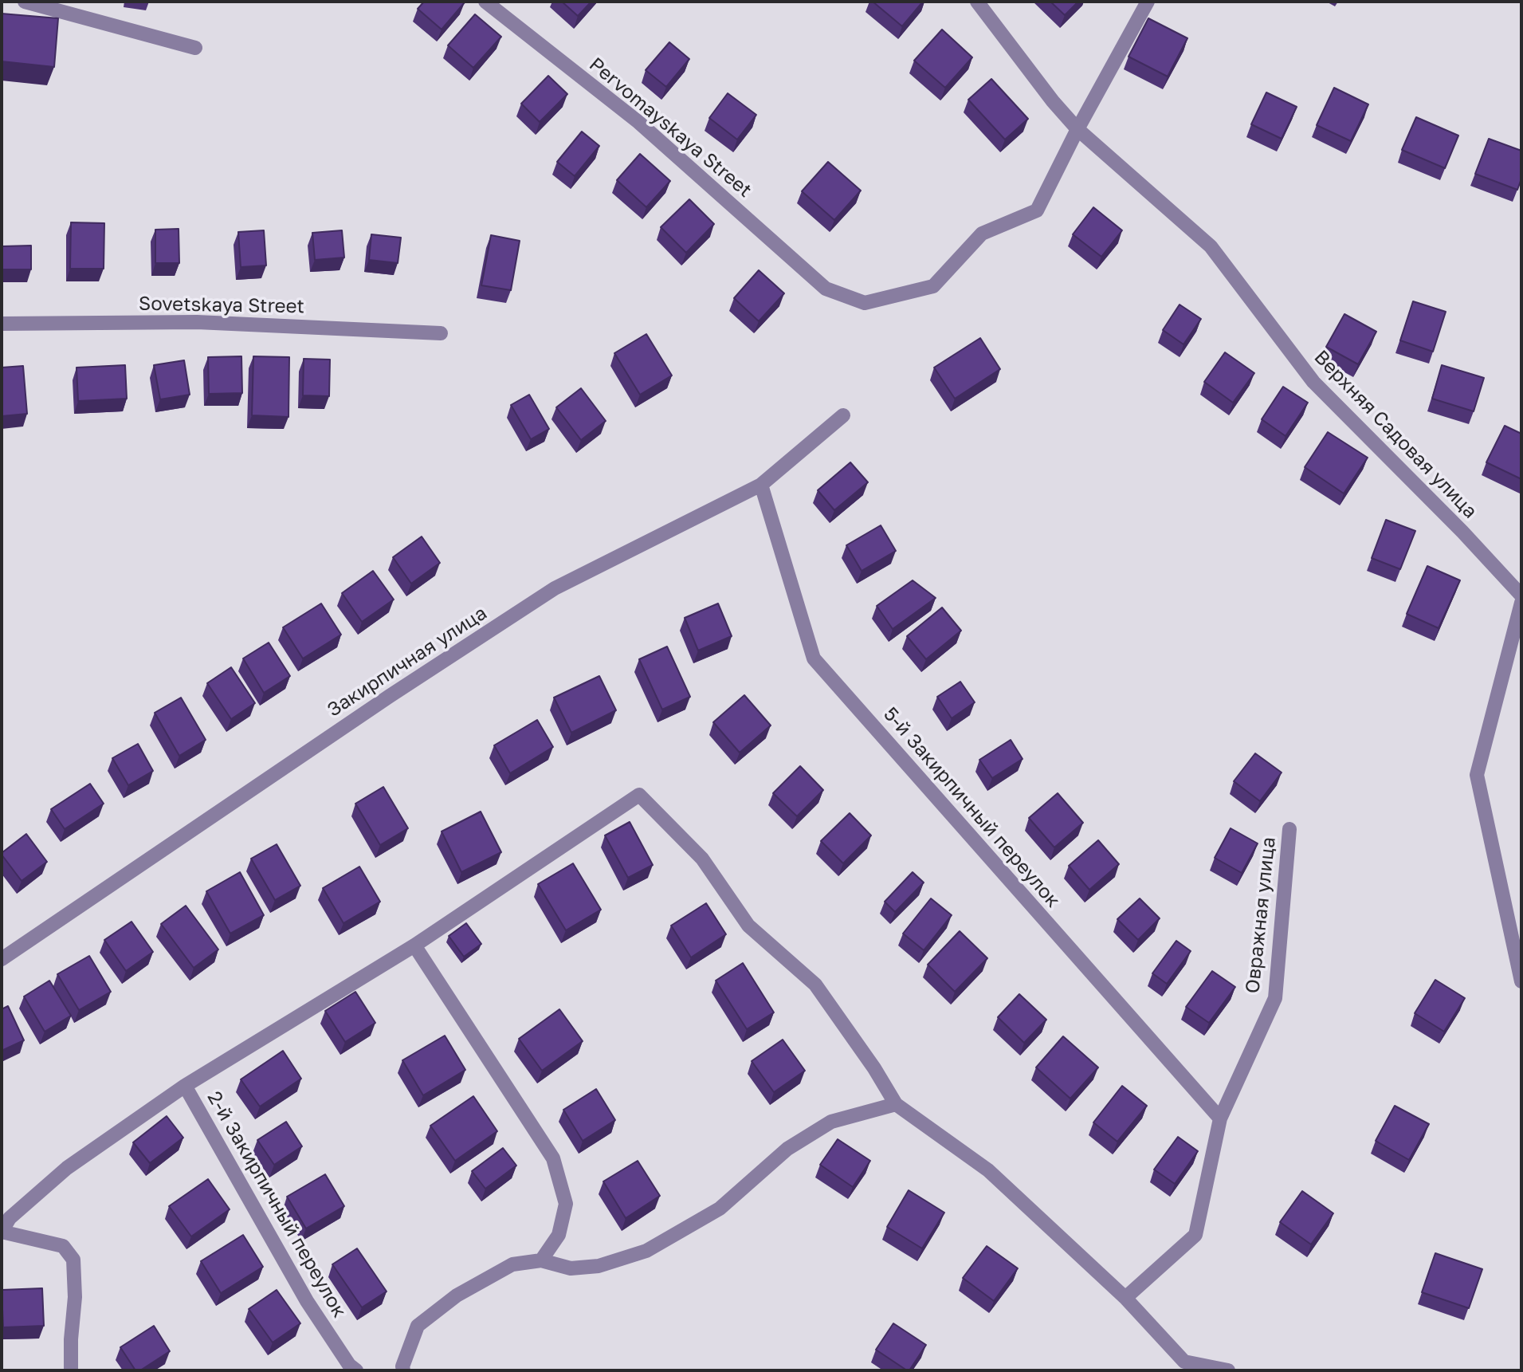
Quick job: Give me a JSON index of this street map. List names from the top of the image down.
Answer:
{
  "streets": {
    "street": [
      "Pervomayskaya Street",
      "Sovetskaya Street",
      "Верхняя Садовая улица",
      "Закирпичная улица",
      "5-й Закирпичный переулок",
      "Овражная улица",
      "2-й Закирпичный переулок"
    ]
  },
  "crossings": [
    ["Pervomayskaya Street", "Верхняя Садовая улица"],
    ["Закирпичная улица", "5-й Закирпичный переулок"],
    ["5-й Закирпичный переулок", "Овражная улица"]
  ]
}
